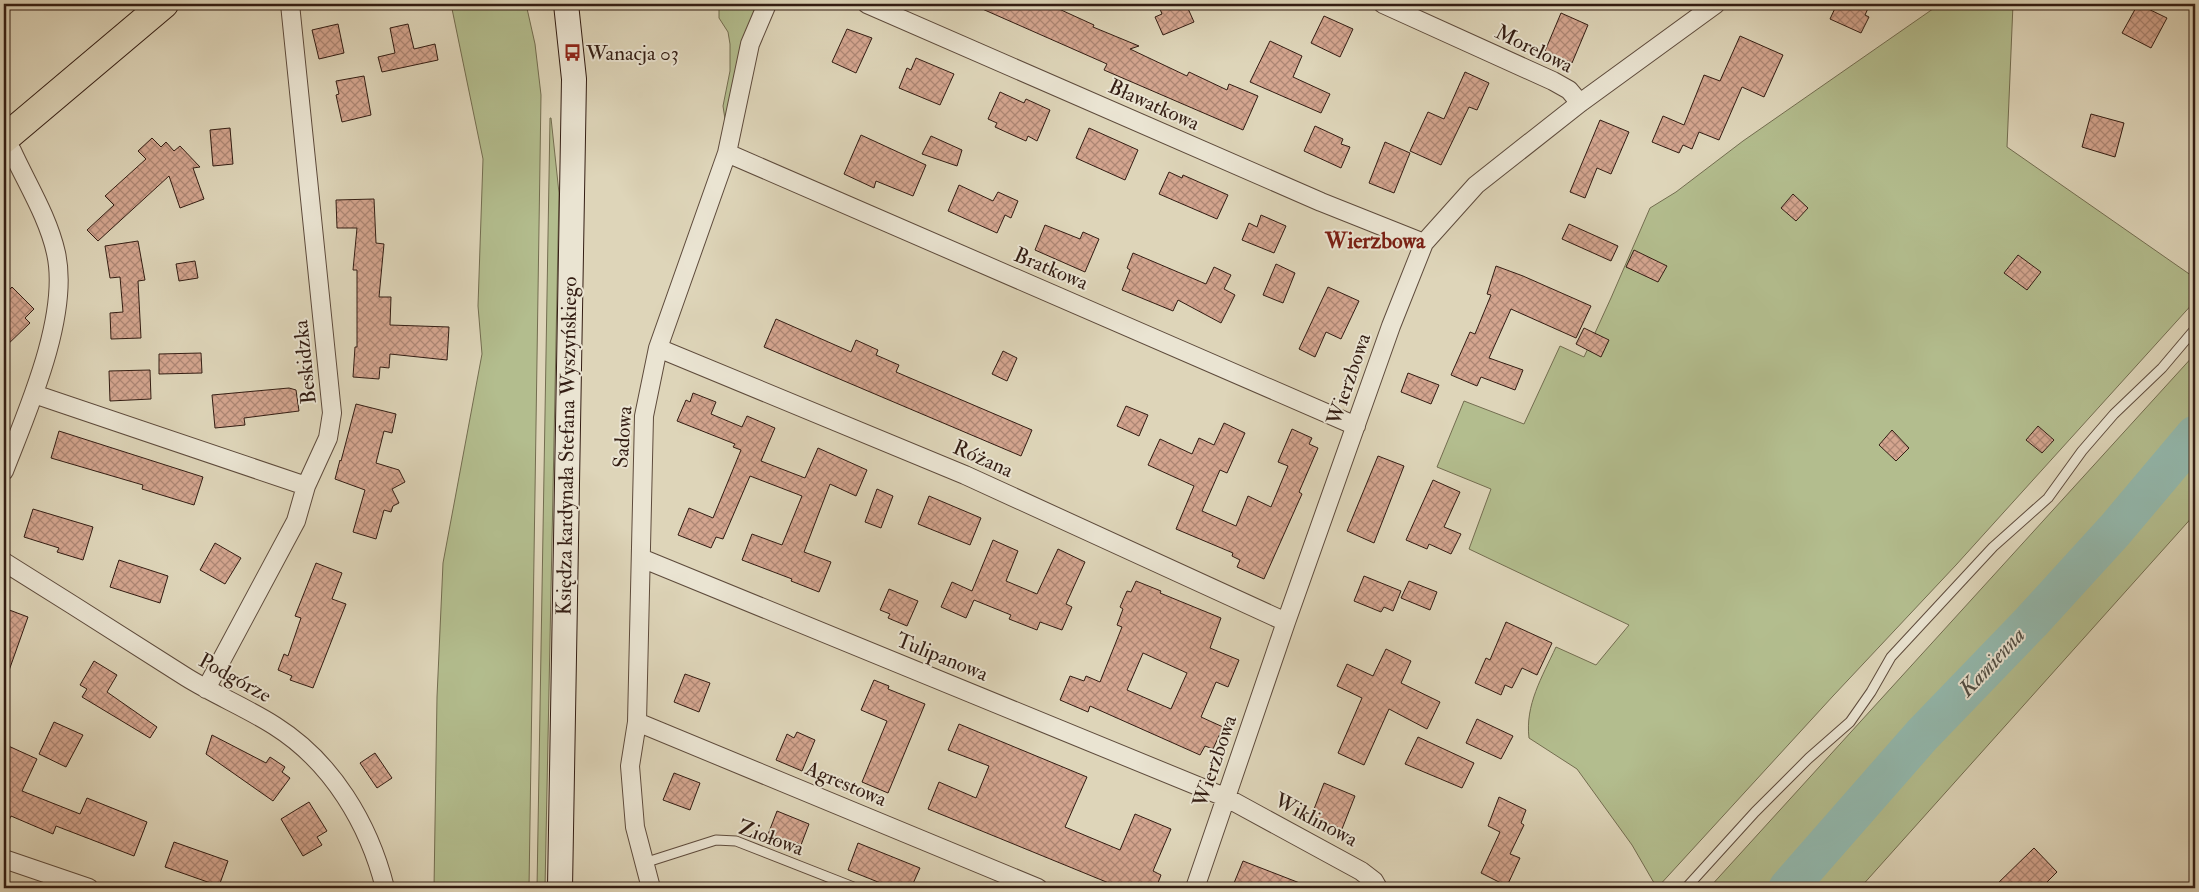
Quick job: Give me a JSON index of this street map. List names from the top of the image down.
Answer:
{
  "streets": {
    "main road": ["Księdza kardynała Stefana Wyszyńskiego"],
    "street": [
      "Morelowa",
      "Bławatkowa",
      "Bratkowa",
      "Beskidzka",
      "Wierzbowa",
      "Sadowa",
      "Różana",
      "Tulipanowa",
      "Podgórze",
      "Agrestowa",
      "Wiklinowa"
    ],
    "lane": ["Ziołowa"]
  },
  "crossings": [
    ["Morelowa", "Wierzbowa"],
    ["Bławatkowa", "Wierzbowa"],
    ["Bratkowa", "Wierzbowa"],
    ["Bratkowa", "Sadowa"],
    ["Beskidzka", "Podgórze"],
    ["Wierzbowa", "Różana"],
    ["Wierzbowa", "Tulipanowa"],
    ["Wierzbowa", "Wiklinowa"],
    ["Sadowa", "Różana"],
    ["Sadowa", "Tulipanowa"],
    ["Sadowa", "Agrestowa"],
    ["Sadowa", "Ziołowa"],
    ["Tulipanowa", "Wiklinowa"]
  ],
  "districts": ["Wierzbowa"],
  "water": ["Kamienna"],
  "places": {
    "bus stop": ["Wanacja 03"]
  }
}
